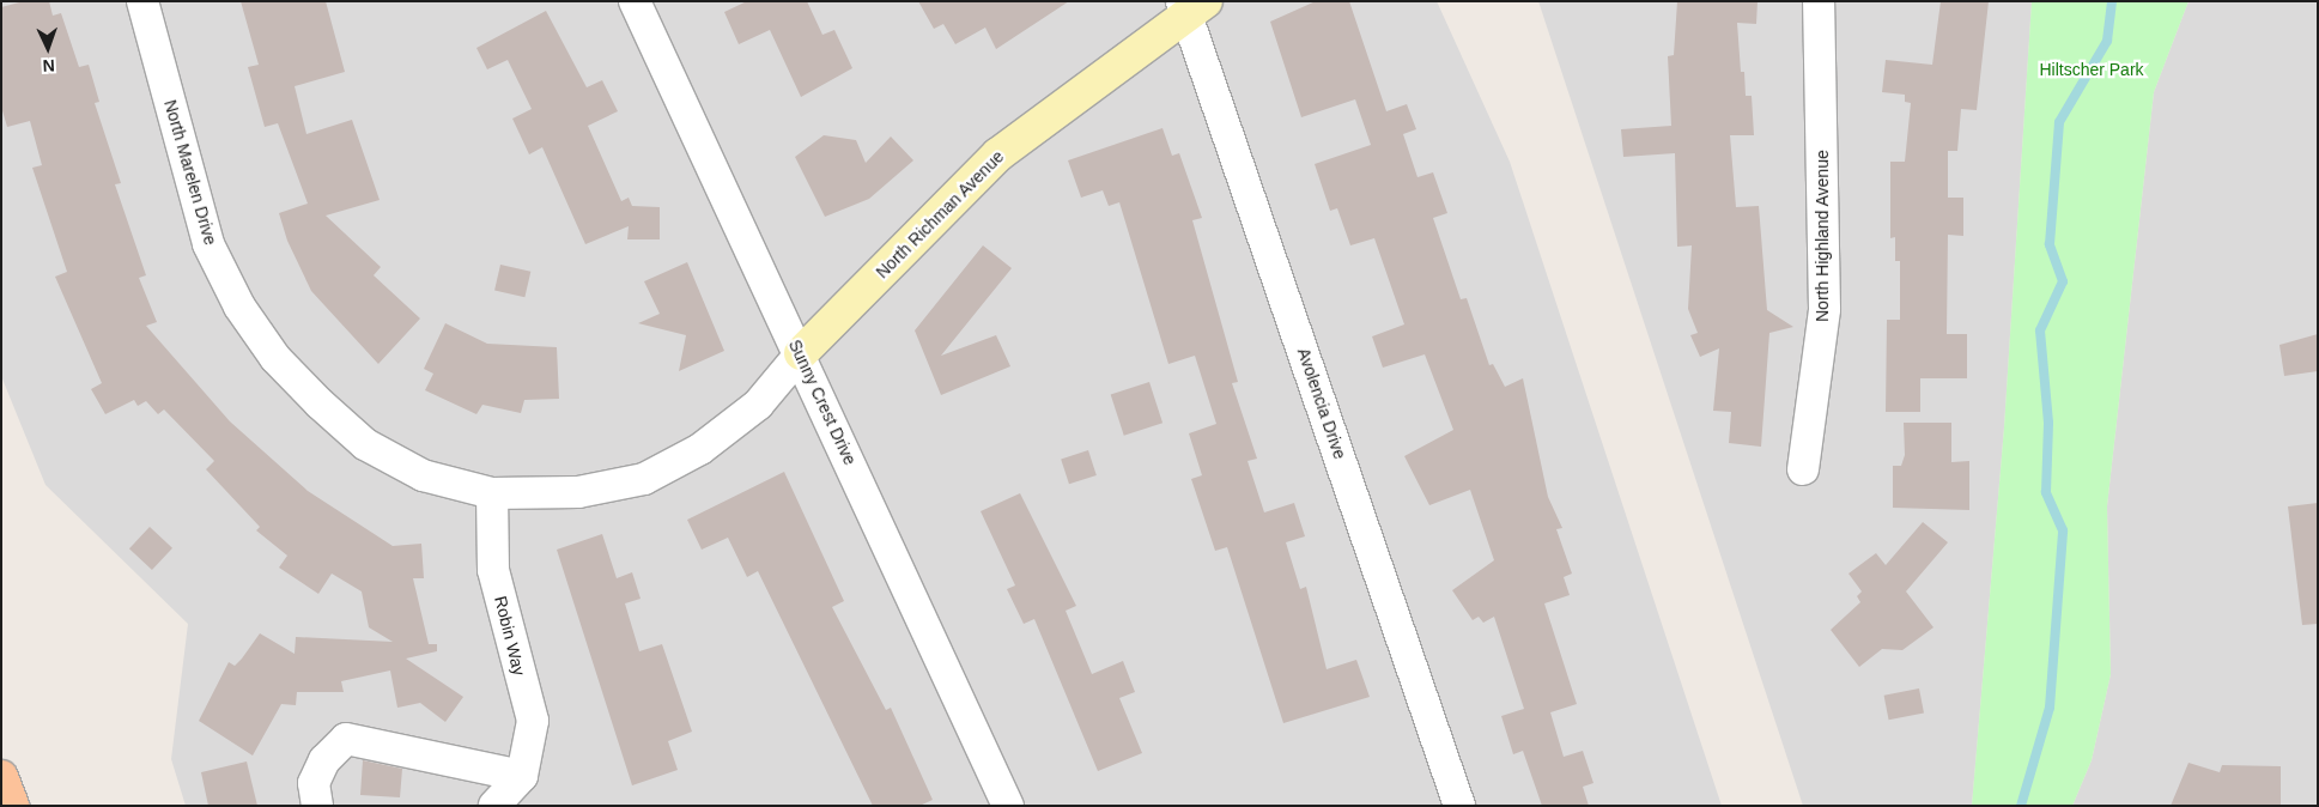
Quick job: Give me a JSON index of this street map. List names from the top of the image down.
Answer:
{
  "streets": {
    "street": [
      "North Marelen Drive",
      "North Richman Avenue",
      "North Highland Avenue",
      "Sunny Crest Drive",
      "Avolencia Drive",
      "Robin Way"
    ]
  },
  "crossings": [
    ["North Marelen Drive", "North Richman Avenue"],
    ["North Marelen Drive", "Sunny Crest Drive"],
    ["North Marelen Drive", "Robin Way"],
    ["North Richman Avenue", "Sunny Crest Drive"],
    ["North Richman Avenue", "Avolencia Drive"]
  ],
  "parks": ["Hiltscher Park"],
  "north": "bottom"
}
